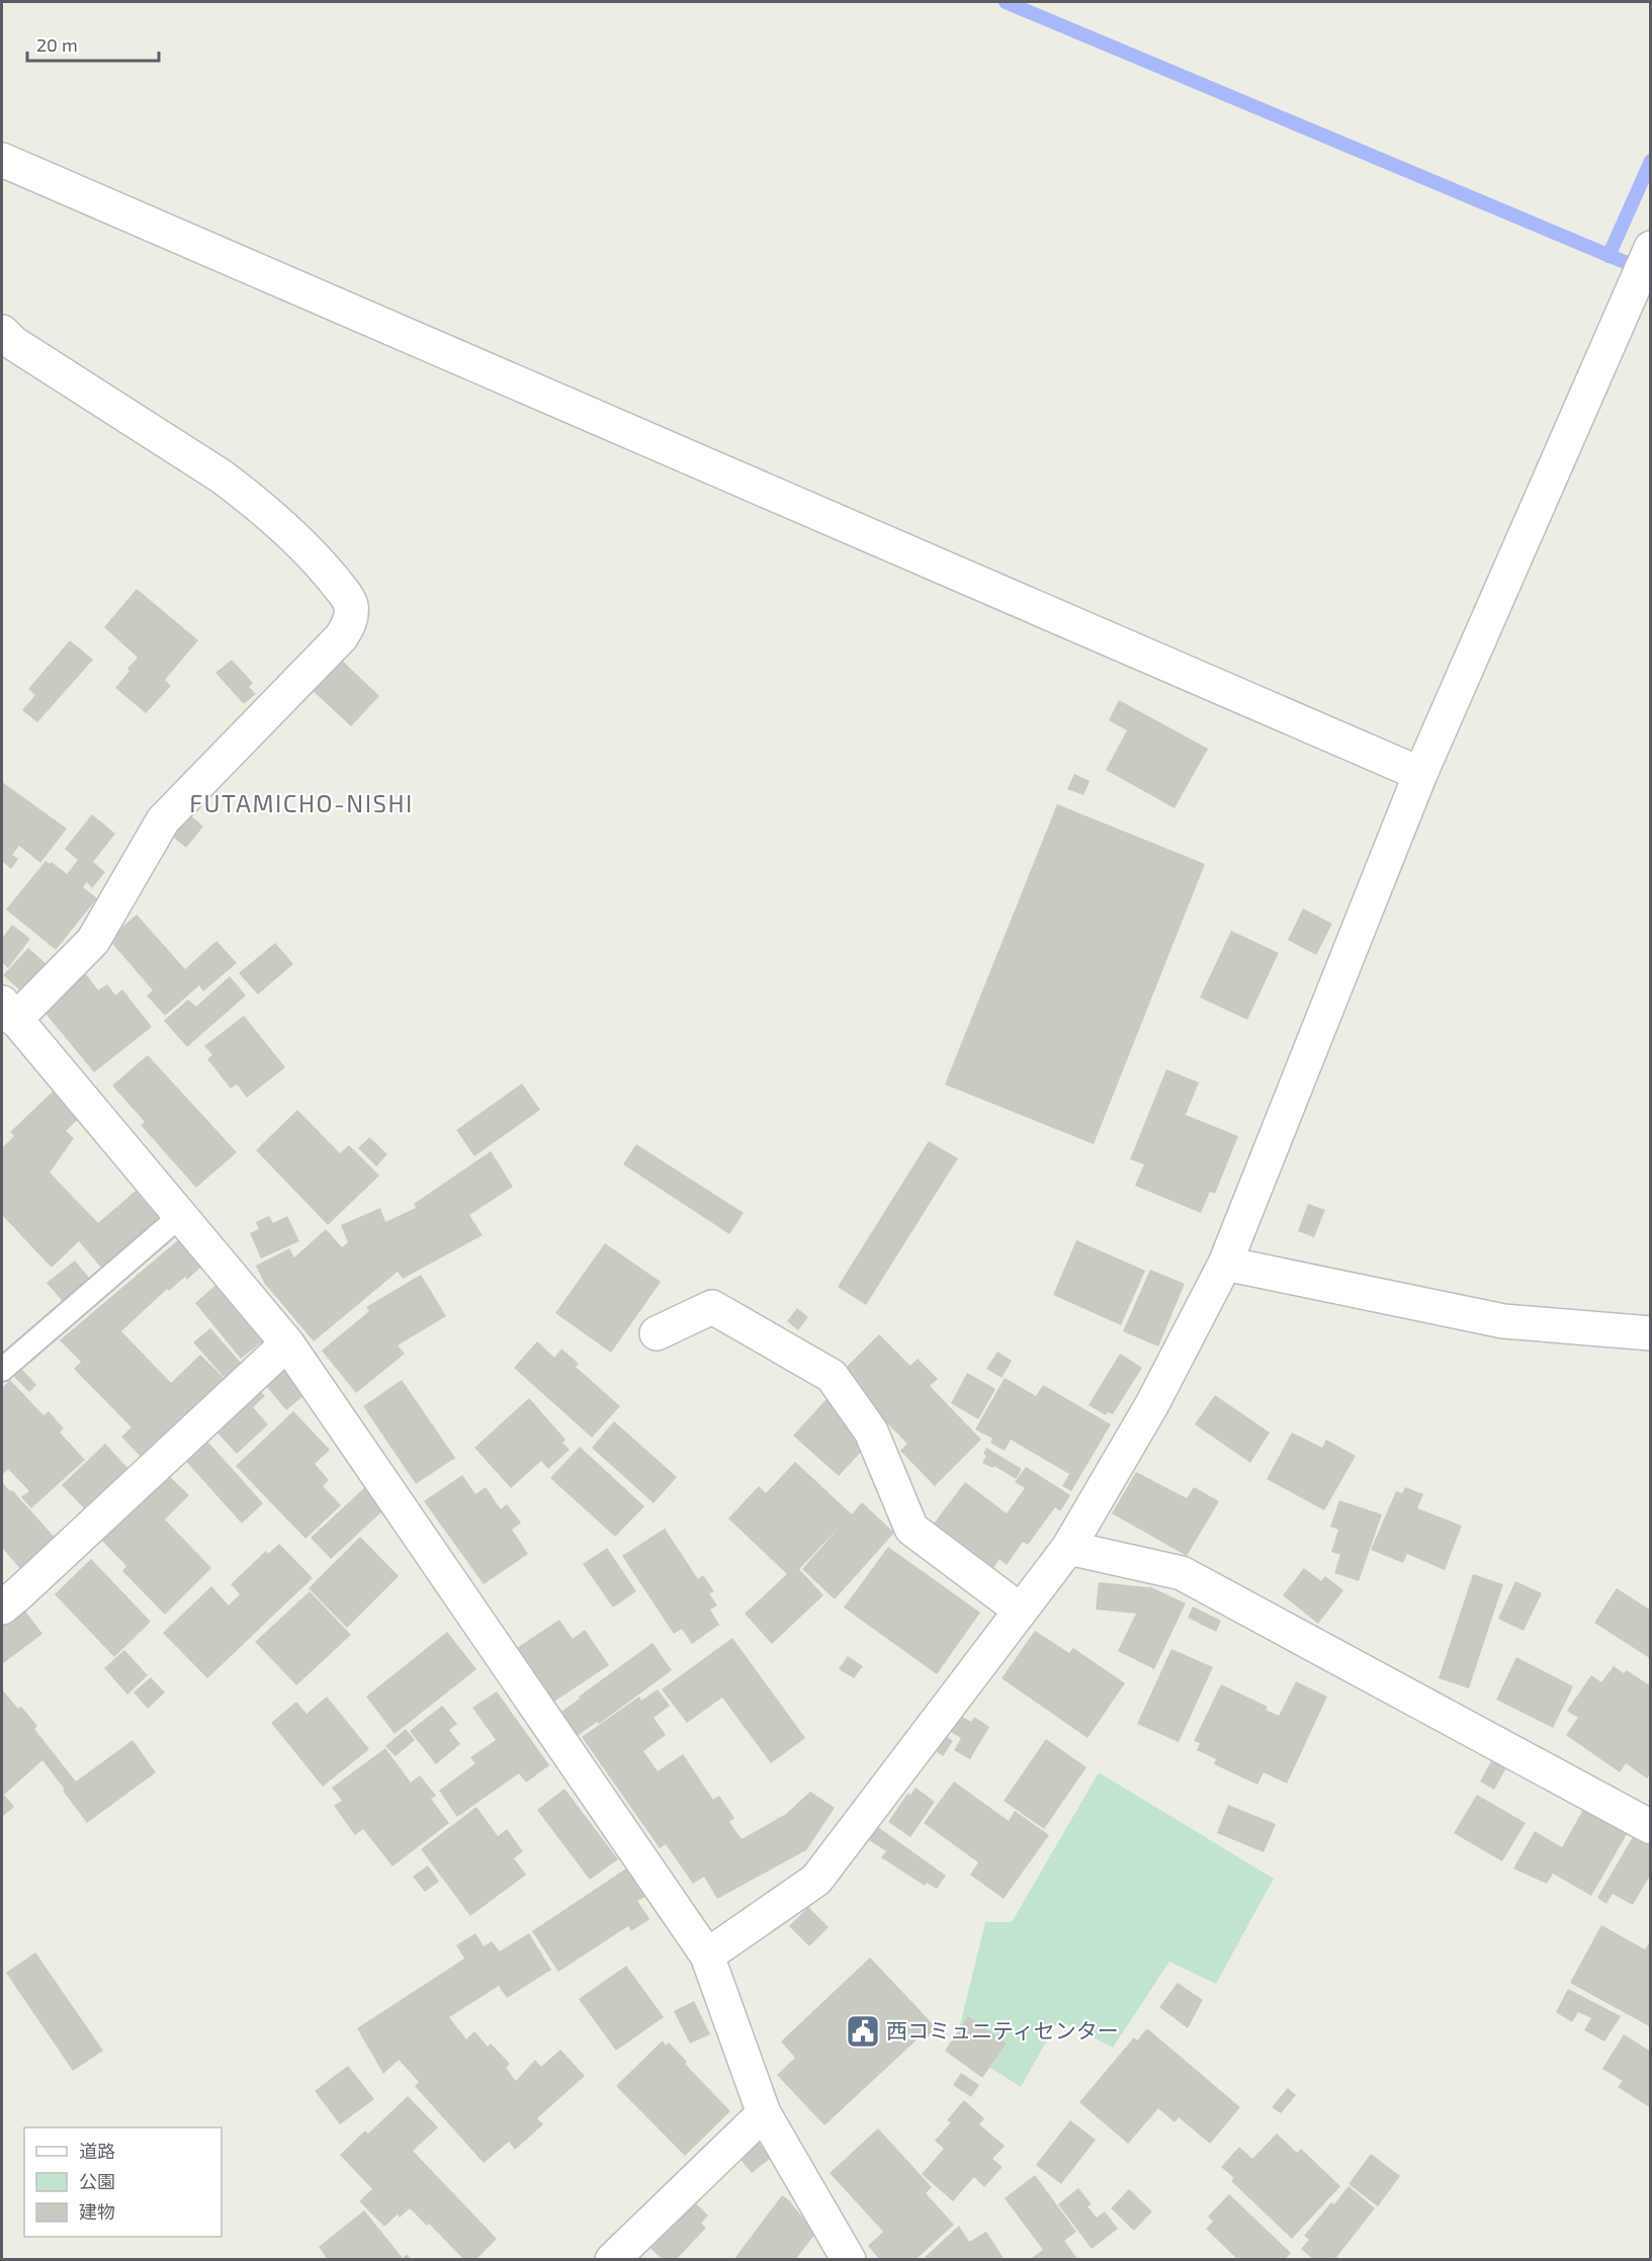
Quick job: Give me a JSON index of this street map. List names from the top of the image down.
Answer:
{
  "districts": ["FUTAMICHO-NISHI"],
  "places": {
    "public building": ["西コミュニティセンター"]
  },
  "legend": ["道路", "公園", "建物"],
  "scale_bar": "20 m"
}
